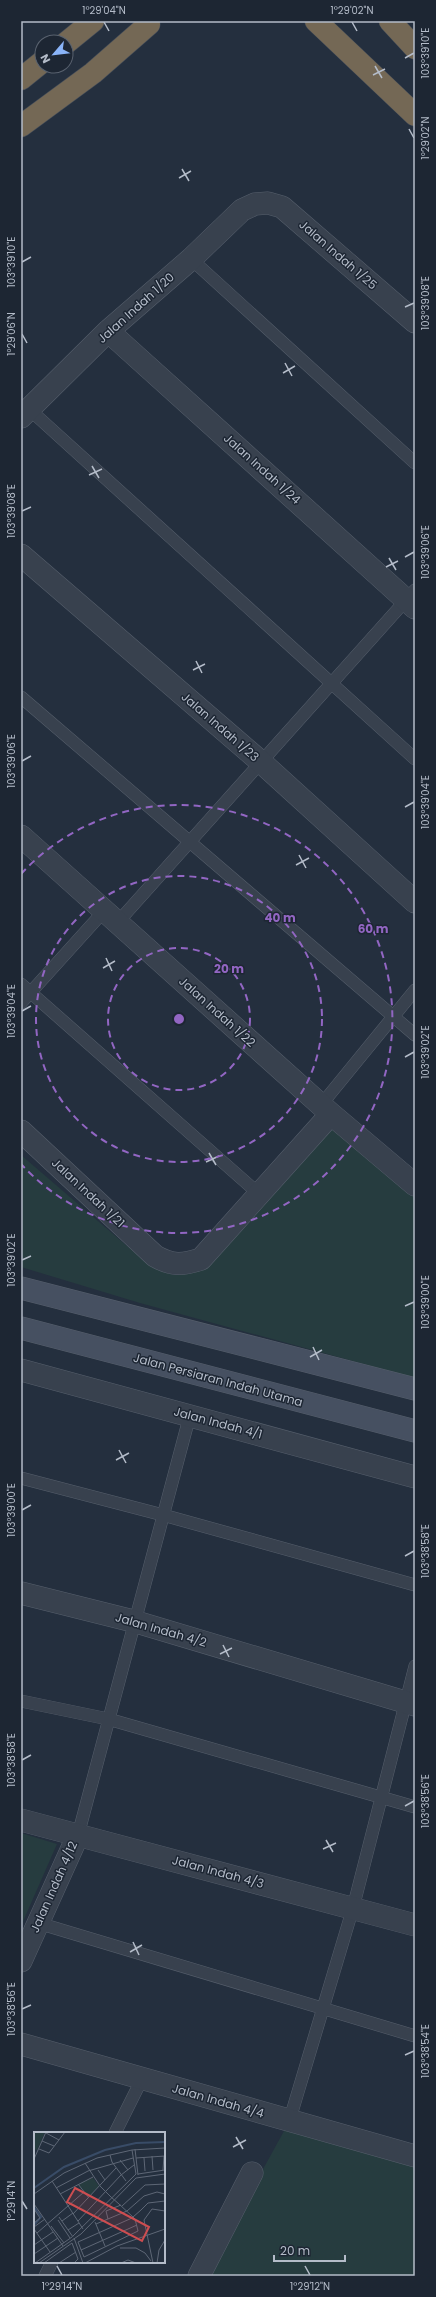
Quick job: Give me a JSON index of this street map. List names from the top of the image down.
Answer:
{
  "streets": {
    "main road": ["Jalan Persiaran Indah Utama"],
    "street": [
      "Jalan Indah 1/25",
      "Jalan Indah 1/20",
      "Jalan Indah 1/24",
      "Jalan Indah 1/23",
      "Jalan Indah 1/22",
      "Jalan Indah 1/21",
      "Jalan Indah 4/1",
      "Jalan Indah 4/2",
      "Jalan Indah 4/3",
      "Jalan Indah 4/12",
      "Jalan Indah 4/4"
    ]
  },
  "crossings": [
    ["Jalan Indah 1/25", "Jalan Indah 1/20"],
    ["Jalan Indah 1/20", "Jalan Indah 1/24"],
    ["Jalan Indah 1/22", "Jalan Indah 1/21"],
    ["Jalan Indah 4/3", "Jalan Indah 4/12"]
  ],
  "scale_bar": "20 m",
  "north": "bottom left",
  "coordinates": [
    "1°29'04\"N",
    "1°29'02\"N",
    "103°39'10\"E",
    "103°39'08\"E",
    "1°29'06\"N",
    "103°39'06\"E",
    "103°39'04\"E",
    "103°39'02\"E",
    "103°39'00\"E",
    "103°38'58\"E",
    "103°38'56\"E",
    "103°38'54\"E",
    "1°29'14\"N",
    "1°29'12\"N"
  ],
  "rings": ["40 m", "60 m", "20 m"]
}
